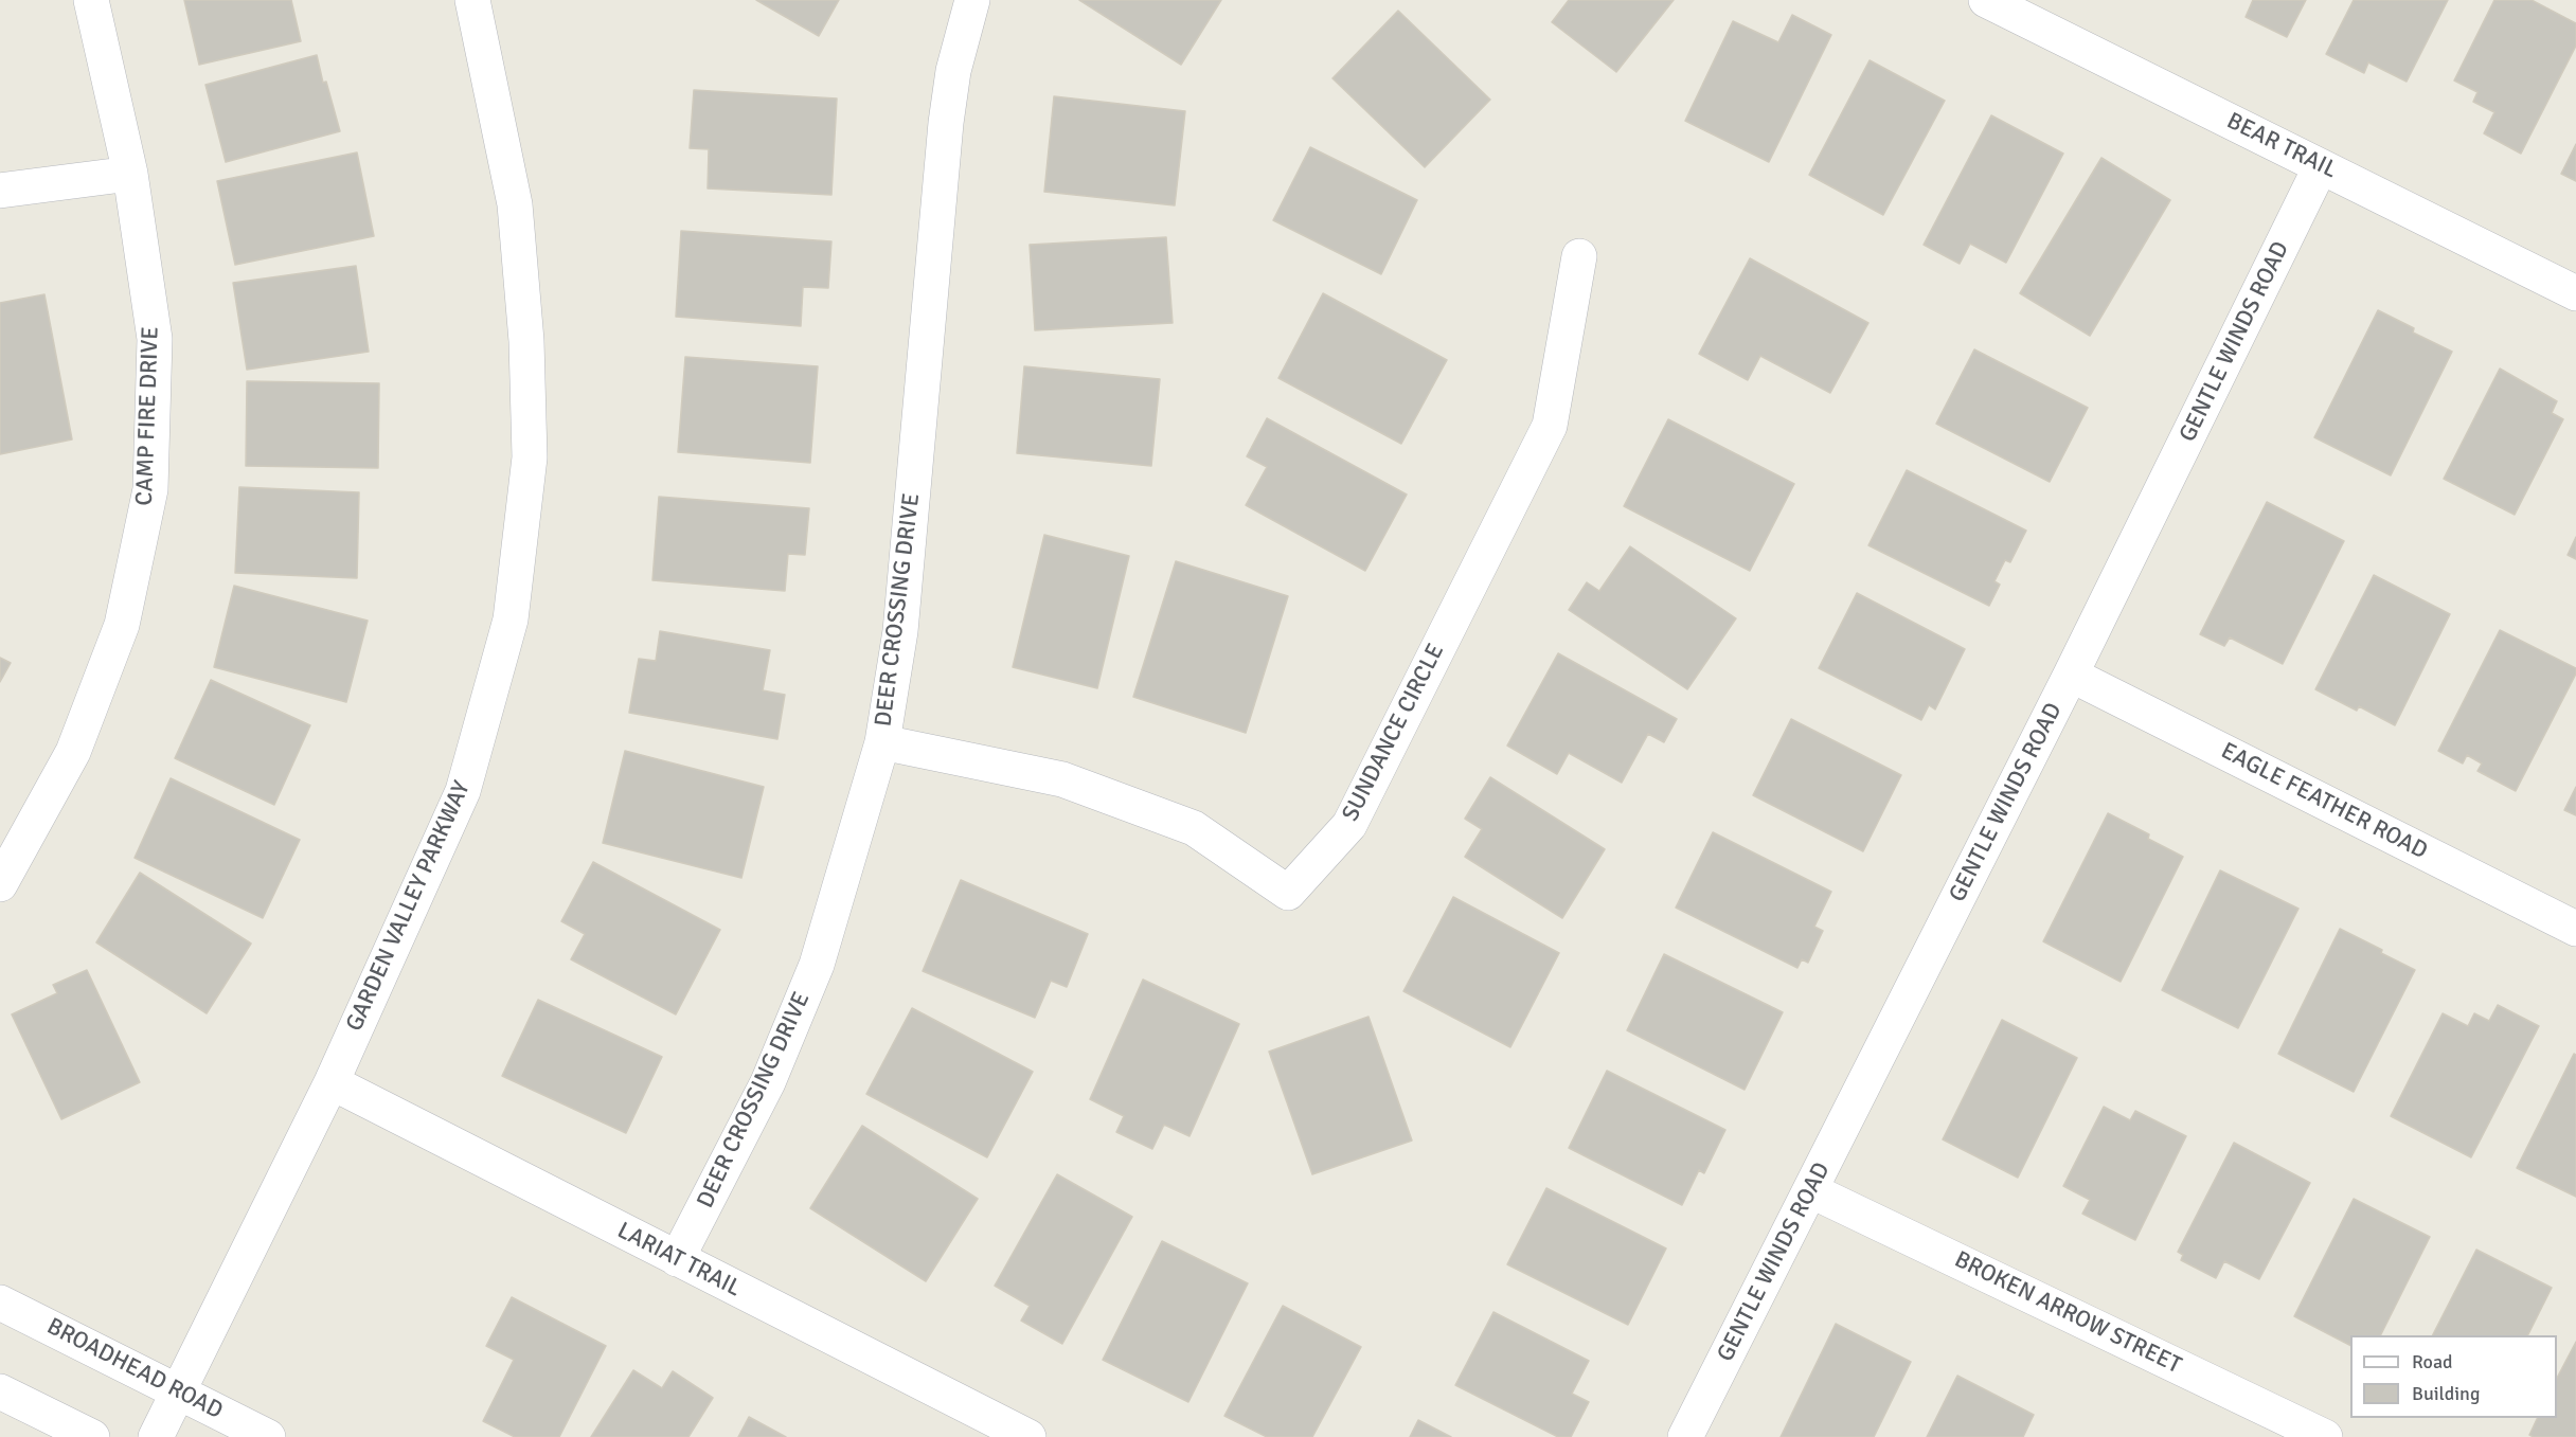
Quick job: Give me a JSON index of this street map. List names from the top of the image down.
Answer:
{
  "streets": {
    "street": [
      "BEAR TRAIL",
      "GENTLE WINDS ROAD",
      "CAMP FIRE DRIVE",
      "DEER CROSSING DRIVE",
      "SUNDANCE CIRCLE",
      "EAGLE FEATHER ROAD",
      "GARDEN VALLEY PARKWAY",
      "LARIAT TRAIL",
      "BROKEN ARROW STREET",
      "BROADHEAD ROAD"
    ]
  },
  "crossings": [
    ["BEAR TRAIL", "GENTLE WINDS ROAD"],
    ["GENTLE WINDS ROAD", "EAGLE FEATHER ROAD"],
    ["GENTLE WINDS ROAD", "BROKEN ARROW STREET"],
    ["DEER CROSSING DRIVE", "SUNDANCE CIRCLE"],
    ["DEER CROSSING DRIVE", "LARIAT TRAIL"],
    ["GARDEN VALLEY PARKWAY", "LARIAT TRAIL"],
    ["GARDEN VALLEY PARKWAY", "BROADHEAD ROAD"]
  ],
  "legend": ["Road", "Building"]
}
